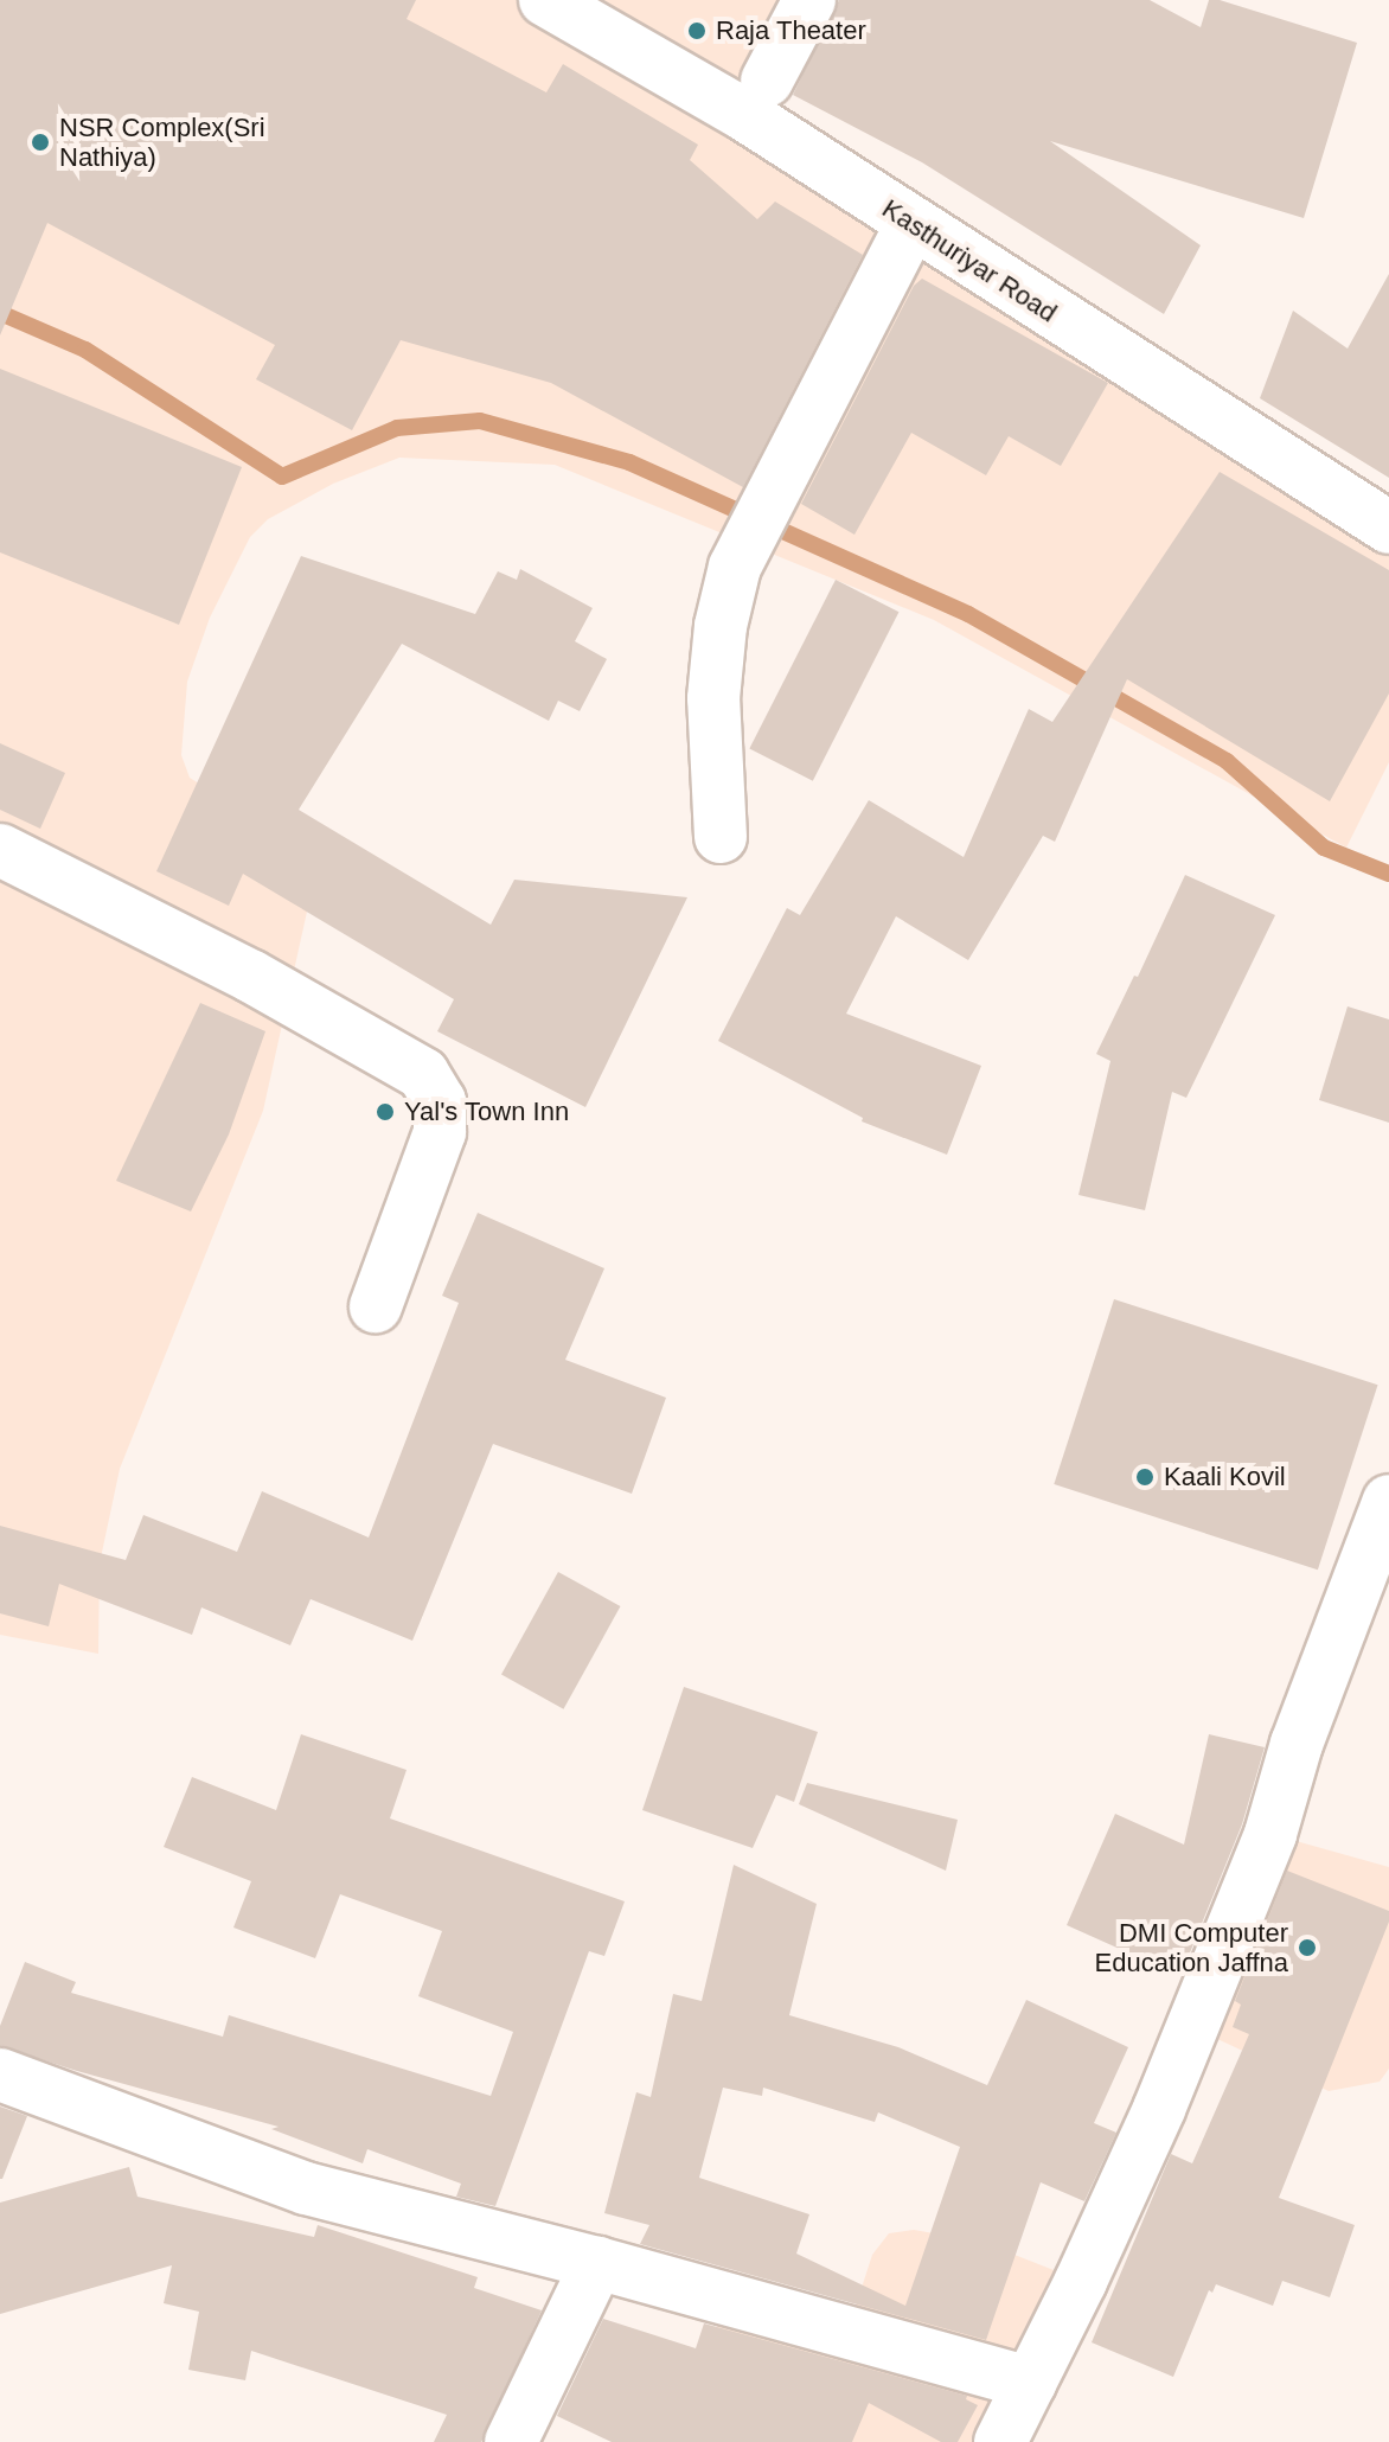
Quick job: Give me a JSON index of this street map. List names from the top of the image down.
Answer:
{
  "streets": {
    "street": ["Kasthuriyar Road"]
  },
  "places": [
    "Raja Theater",
    "NSR Complex(Sri Nathiya)",
    "Yal's Town Inn",
    "Kaali Kovil",
    "DMI Computer Education Jaffna"
  ]
}
